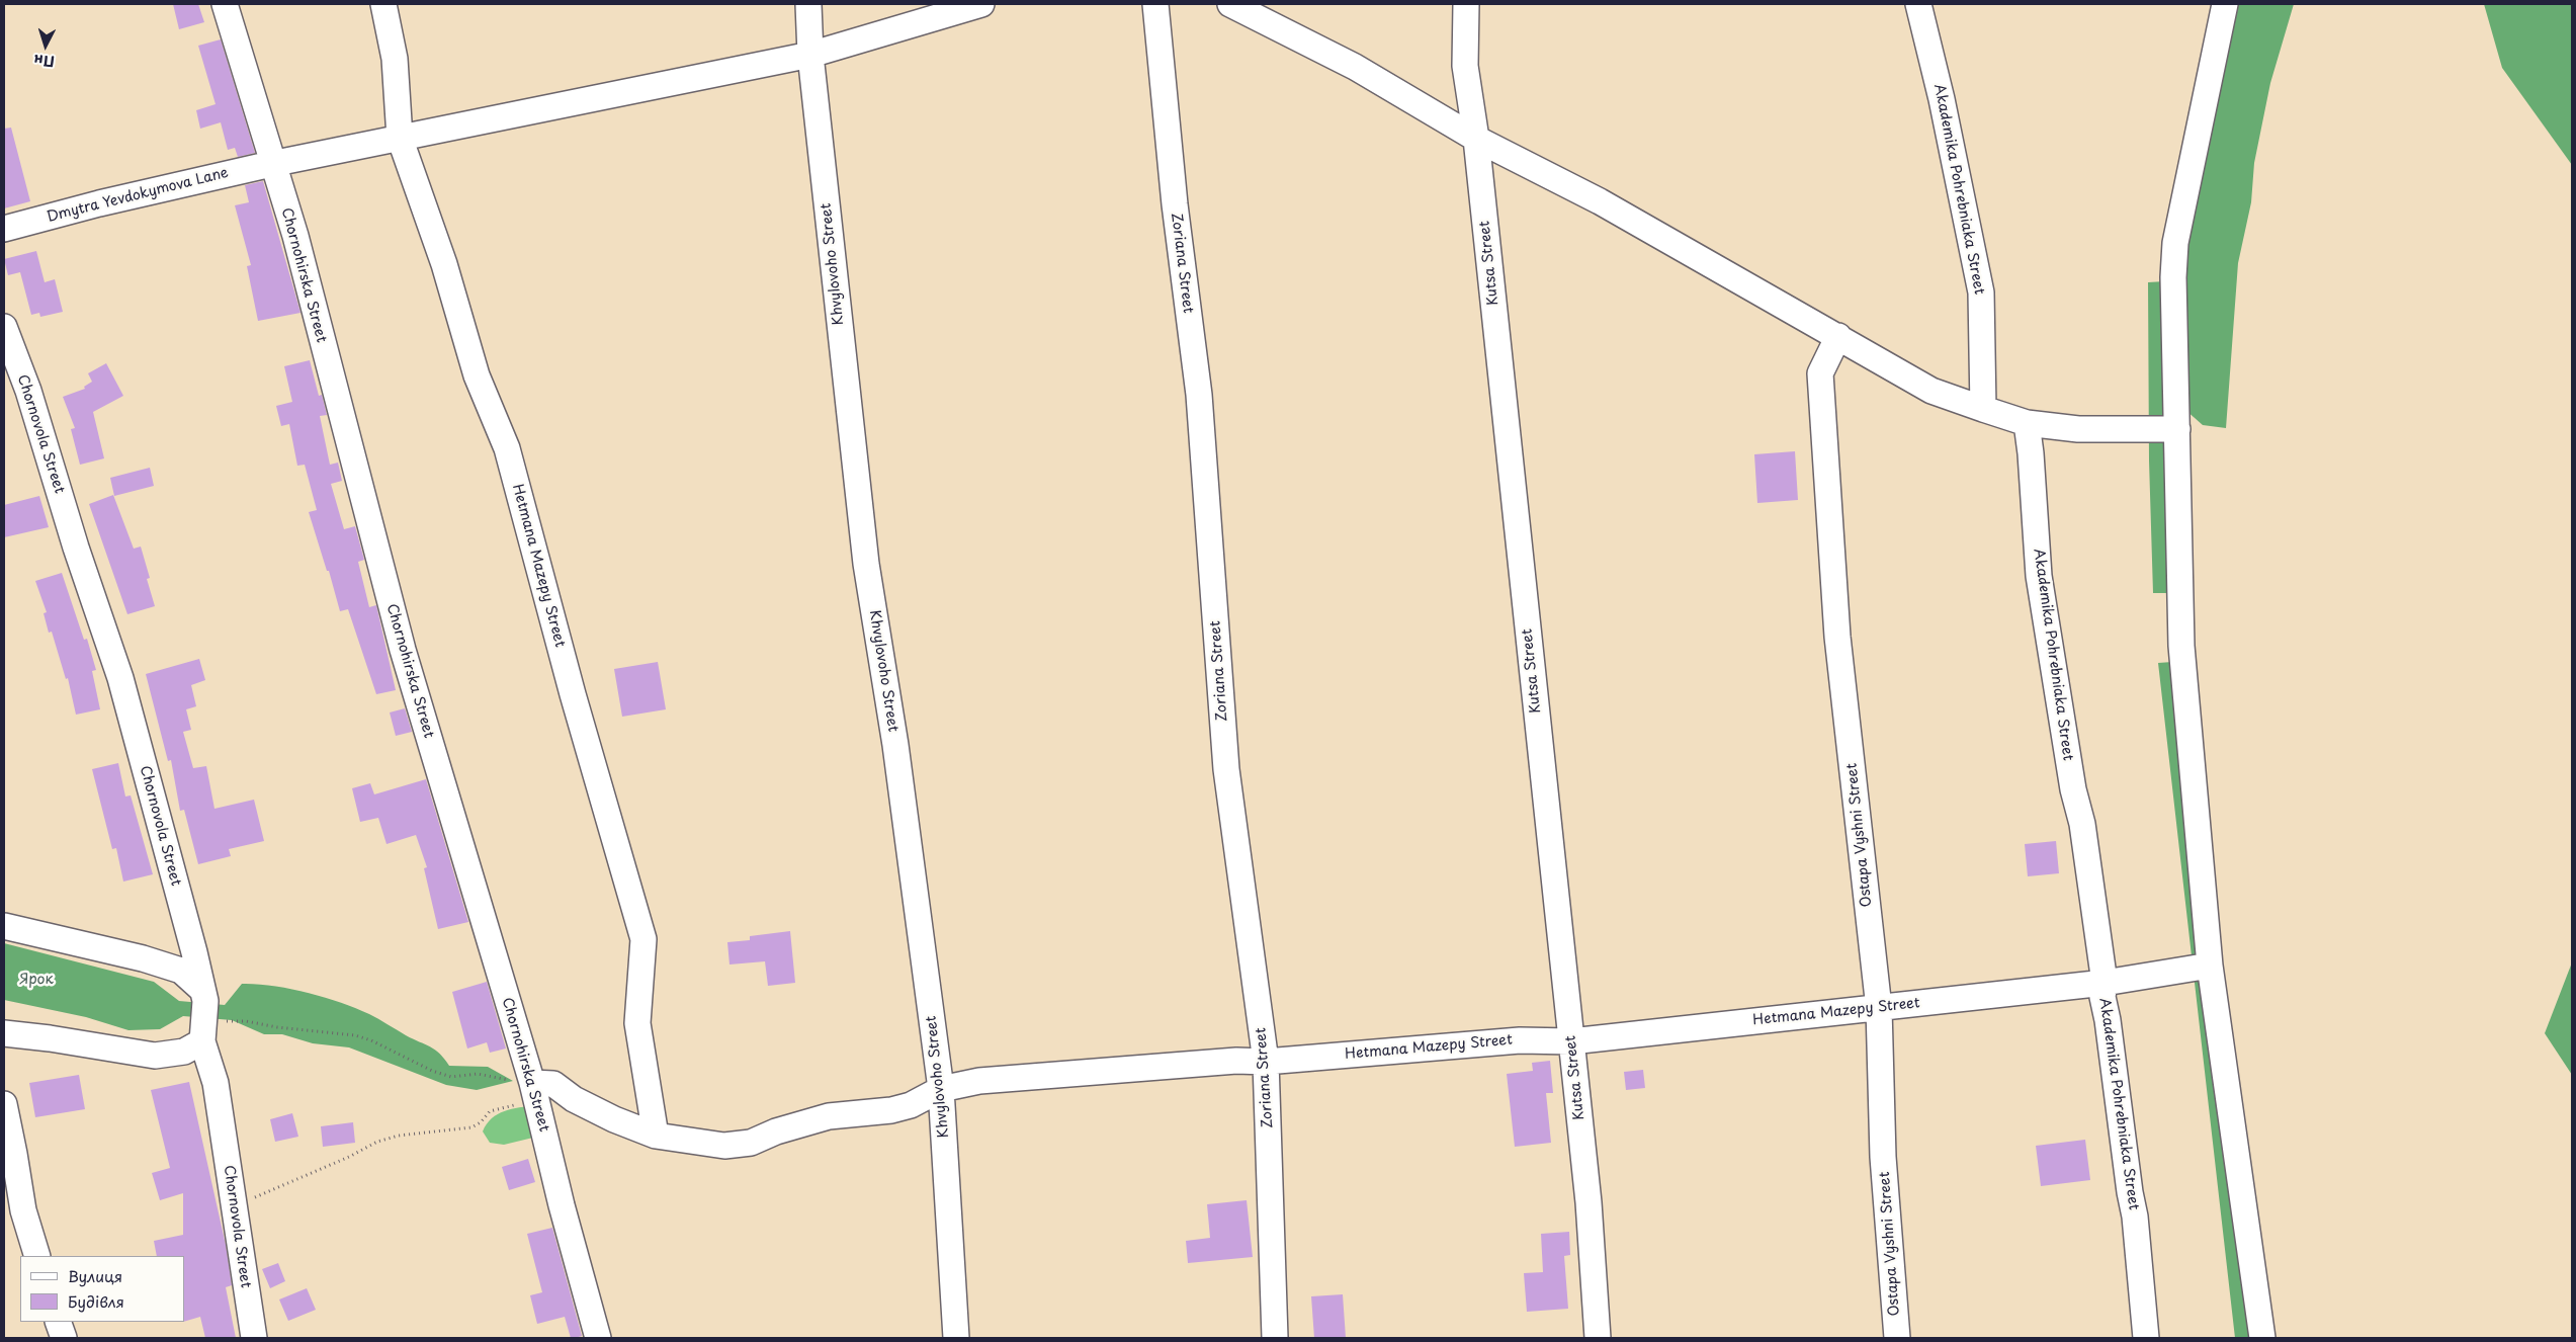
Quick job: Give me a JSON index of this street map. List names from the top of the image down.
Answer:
{
  "streets": {
    "street": [
      "Akademika Pohrebniaka Street",
      "Dmytra Yevdokymova Lane",
      "Zoriana Street",
      "Kutsa Street",
      "Khvylovoho Street",
      "Chornohirska Street",
      "Chornovola Street",
      "Hetmana Mazepy Street",
      "Ostapa Vyshni Street"
    ]
  },
  "crossings": [
    ["Akademika Pohrebniaka Street", "Hetmana Mazepy Street"],
    ["Dmytra Yevdokymova Lane", "Khvylovoho Street"],
    ["Dmytra Yevdokymova Lane", "Chornohirska Street"],
    ["Dmytra Yevdokymova Lane", "Hetmana Mazepy Street"],
    ["Zoriana Street", "Hetmana Mazepy Street"],
    ["Kutsa Street", "Hetmana Mazepy Street"],
    ["Khvylovoho Street", "Hetmana Mazepy Street"],
    ["Chornohirska Street", "Hetmana Mazepy Street"],
    ["Hetmana Mazepy Street", "Ostapa Vyshni Street"]
  ],
  "parks": ["Ярок"],
  "legend": ["Вулиця", "Будівля"],
  "north": "bottom"
}
